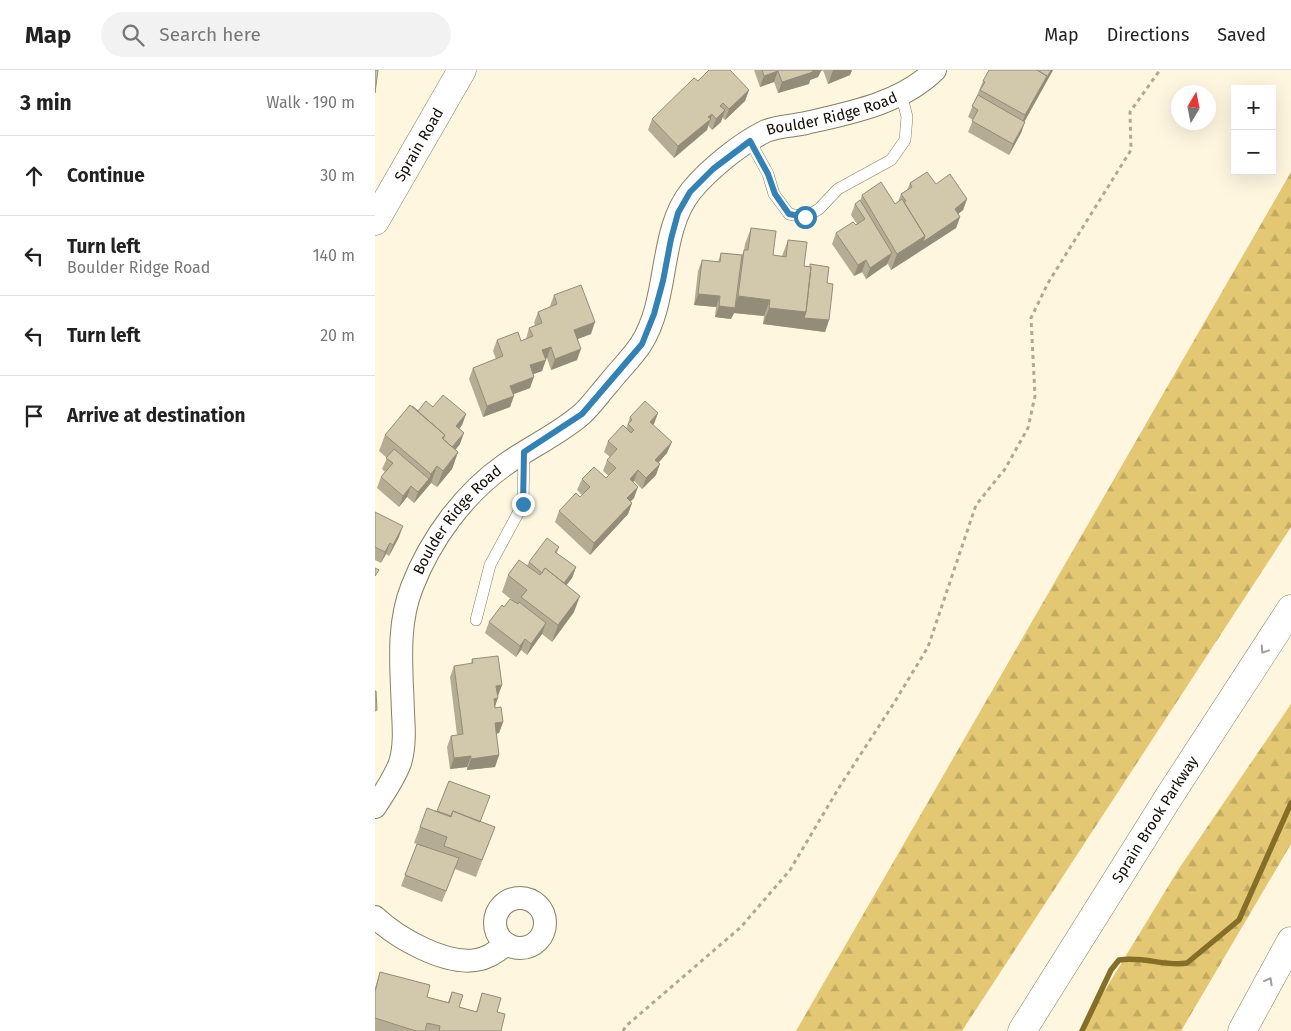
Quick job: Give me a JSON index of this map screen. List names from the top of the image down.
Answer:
{
  "streets": {
    "main road": ["Sprain Road", "Sprain Brook Parkway"],
    "street": ["Boulder Ridge Road"]
  },
  "one_way": ["Sprain Brook Parkway"],
  "north": "top",
  "page": {
    "header": "Map",
    "search": "Search here",
    "nav": ["Map", "Directions", "Saved"],
    "heading": ["3 min", "Walk · 190 m"],
    "map_buttons": ["+", "−"],
    "list": [
      ["Continue", "30 m"],
      ["Turn left", "Boulder Ridge Road", "140 m"],
      ["Turn left", "20 m"],
      "Arrive at destination"
    ]
  }
}
